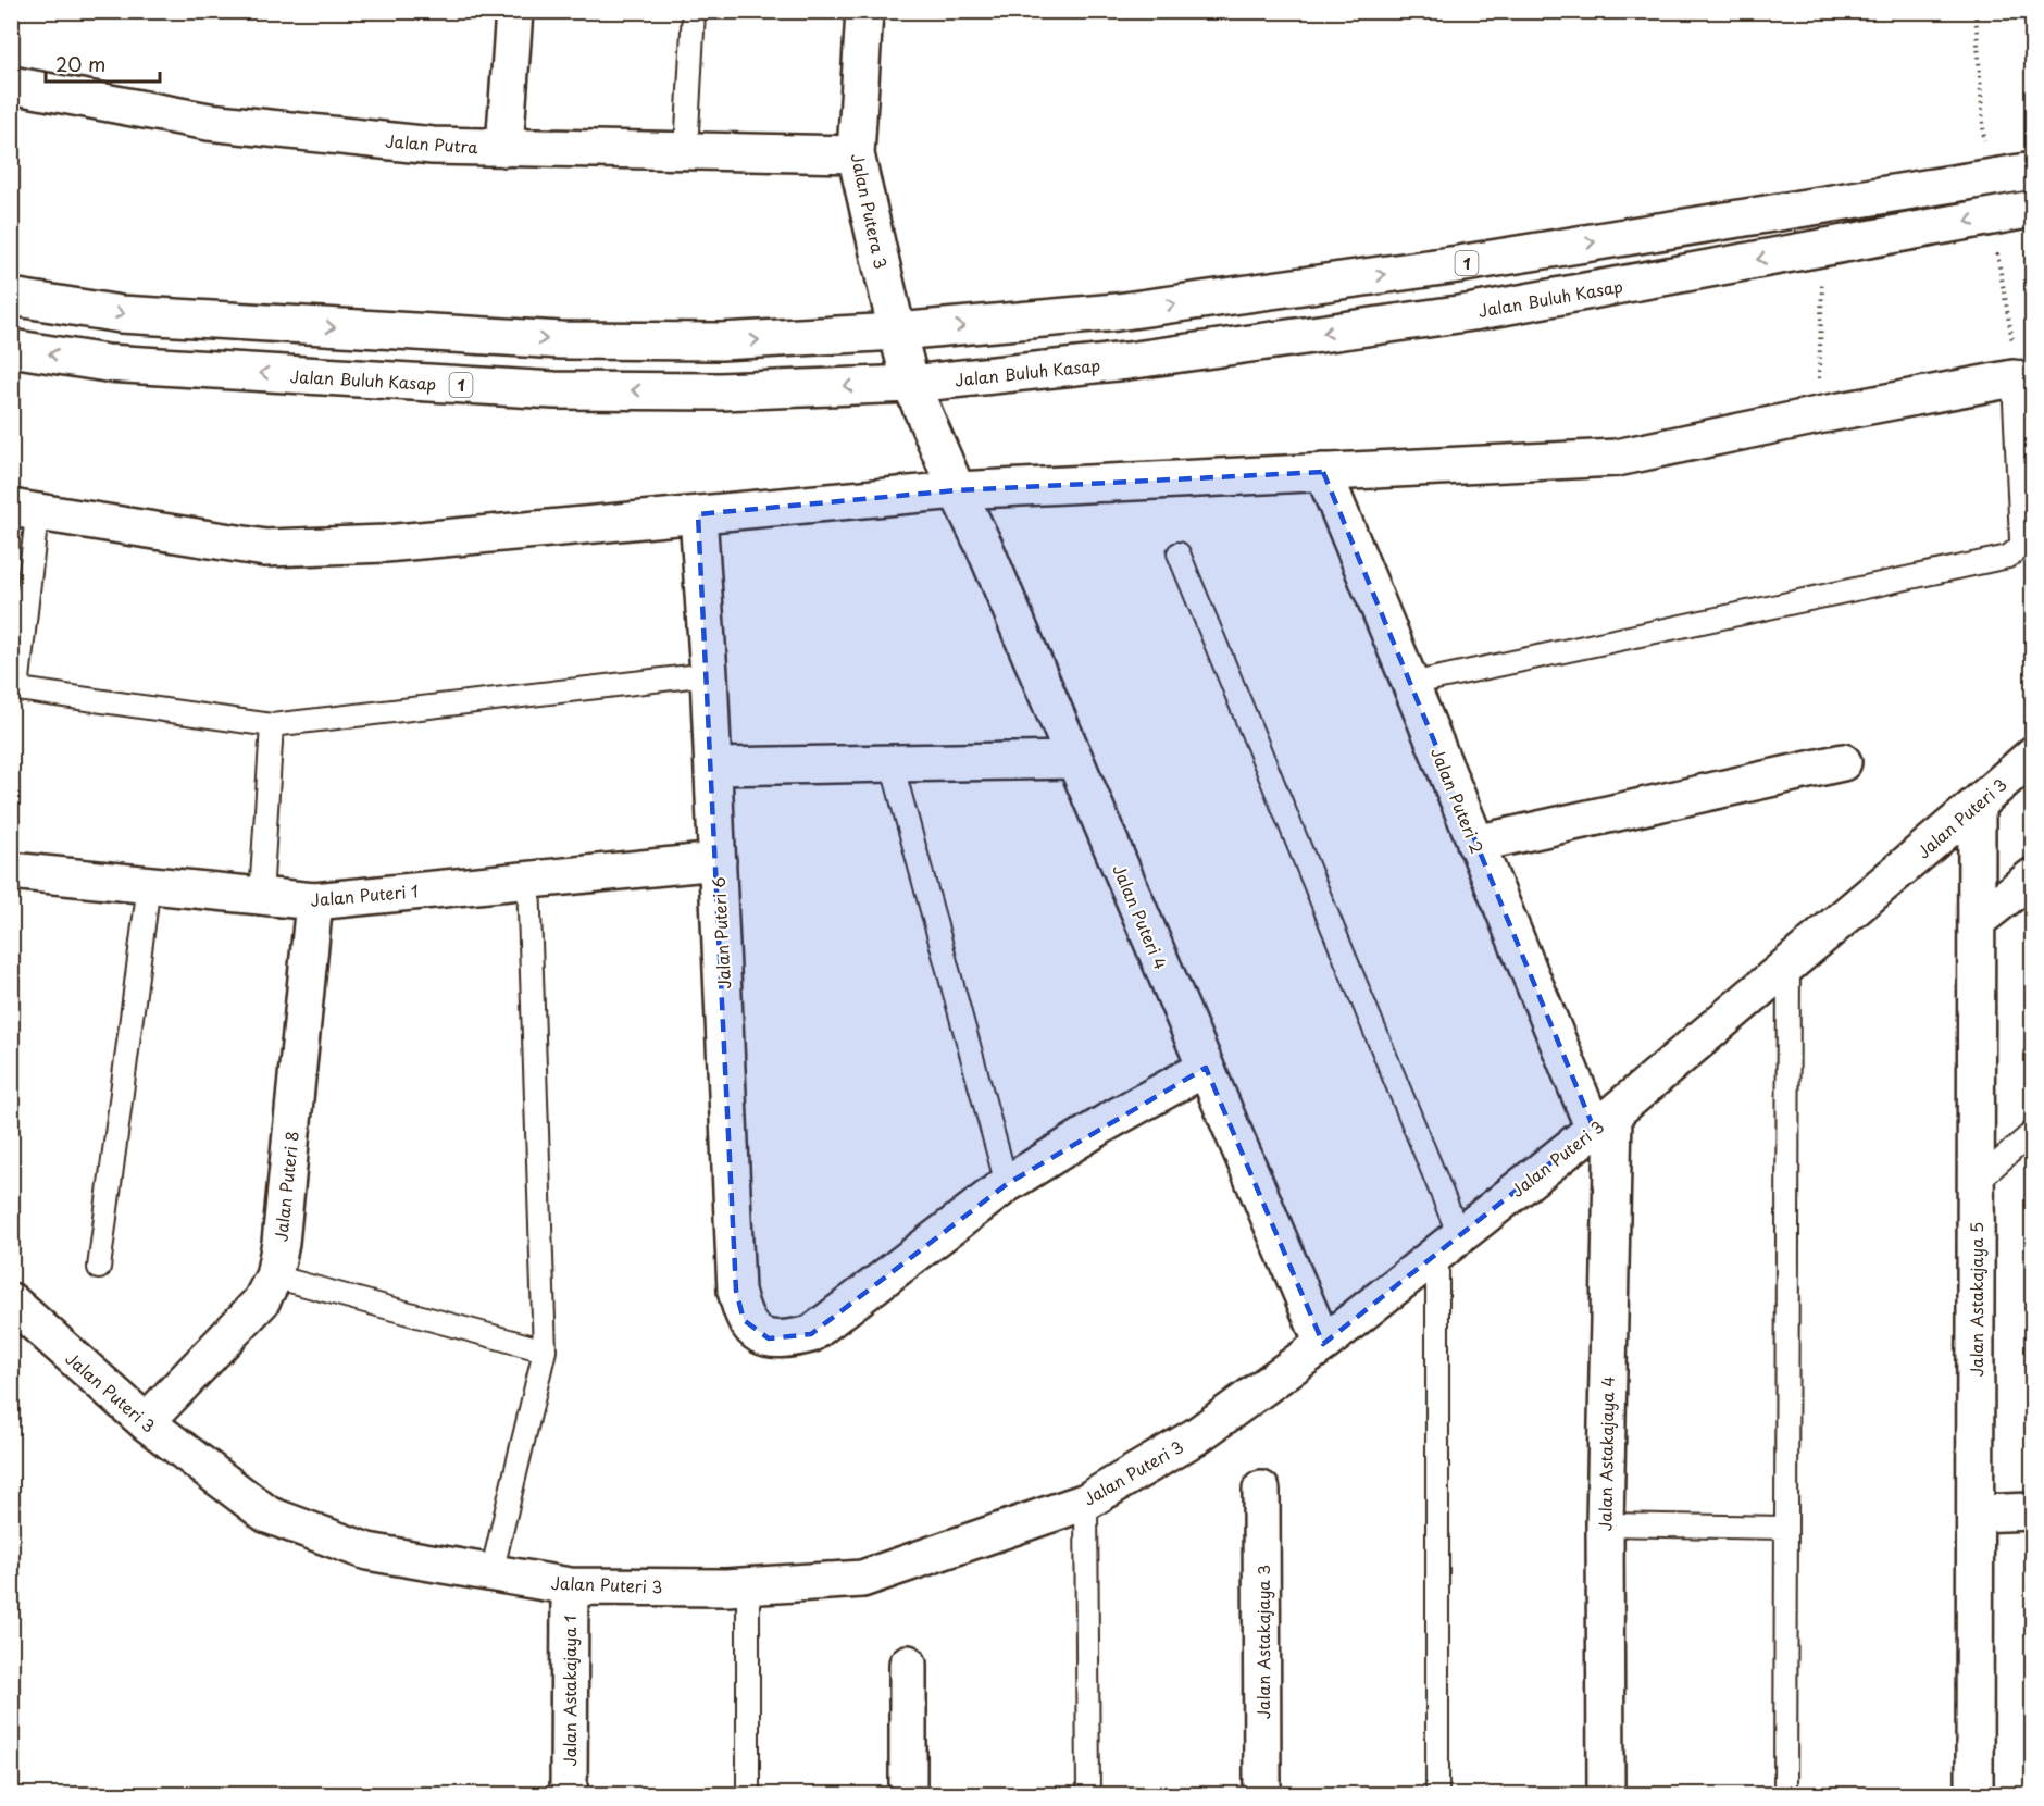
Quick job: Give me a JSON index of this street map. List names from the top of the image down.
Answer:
{
  "streets": {
    "main road": [
      "Jalan Putra",
      "Jalan Putera 3",
      "1",
      "Jalan Buluh Kasap",
      "Jalan Puteri 2",
      "Jalan Puteri 3",
      "Jalan Puteri 1",
      "Jalan Puteri 4",
      "Jalan Puteri 6",
      "Jalan Puteri 8",
      "Jalan Astakajaya 5",
      "Jalan Astakajaya 4",
      "Jalan Astakajaya 3",
      "Jalan Astakajaya 1"
    ]
  },
  "crossings": [
    ["Jalan Putra", "Jalan Putera 3"],
    ["Jalan Putera 3", "1"],
    ["Jalan Putera 3", "Jalan Buluh Kasap"],
    ["Jalan Putera 3", "Jalan Puteri 4"],
    ["Jalan Buluh Kasap", "Jalan Puteri 4"],
    ["Jalan Puteri 2", "Jalan Puteri 3"],
    ["Jalan Puteri 2", "Jalan Astakajaya 4"],
    ["Jalan Puteri 3", "Jalan Puteri 4"],
    ["Jalan Puteri 3", "Jalan Puteri 8"],
    ["Jalan Puteri 3", "Jalan Astakajaya 5"],
    ["Jalan Puteri 3", "Jalan Astakajaya 4"],
    ["Jalan Puteri 3", "Jalan Astakajaya 1"],
    ["Jalan Puteri 1", "Jalan Puteri 6"],
    ["Jalan Puteri 1", "Jalan Puteri 8"]
  ],
  "scale_bar": "20 m"
}
